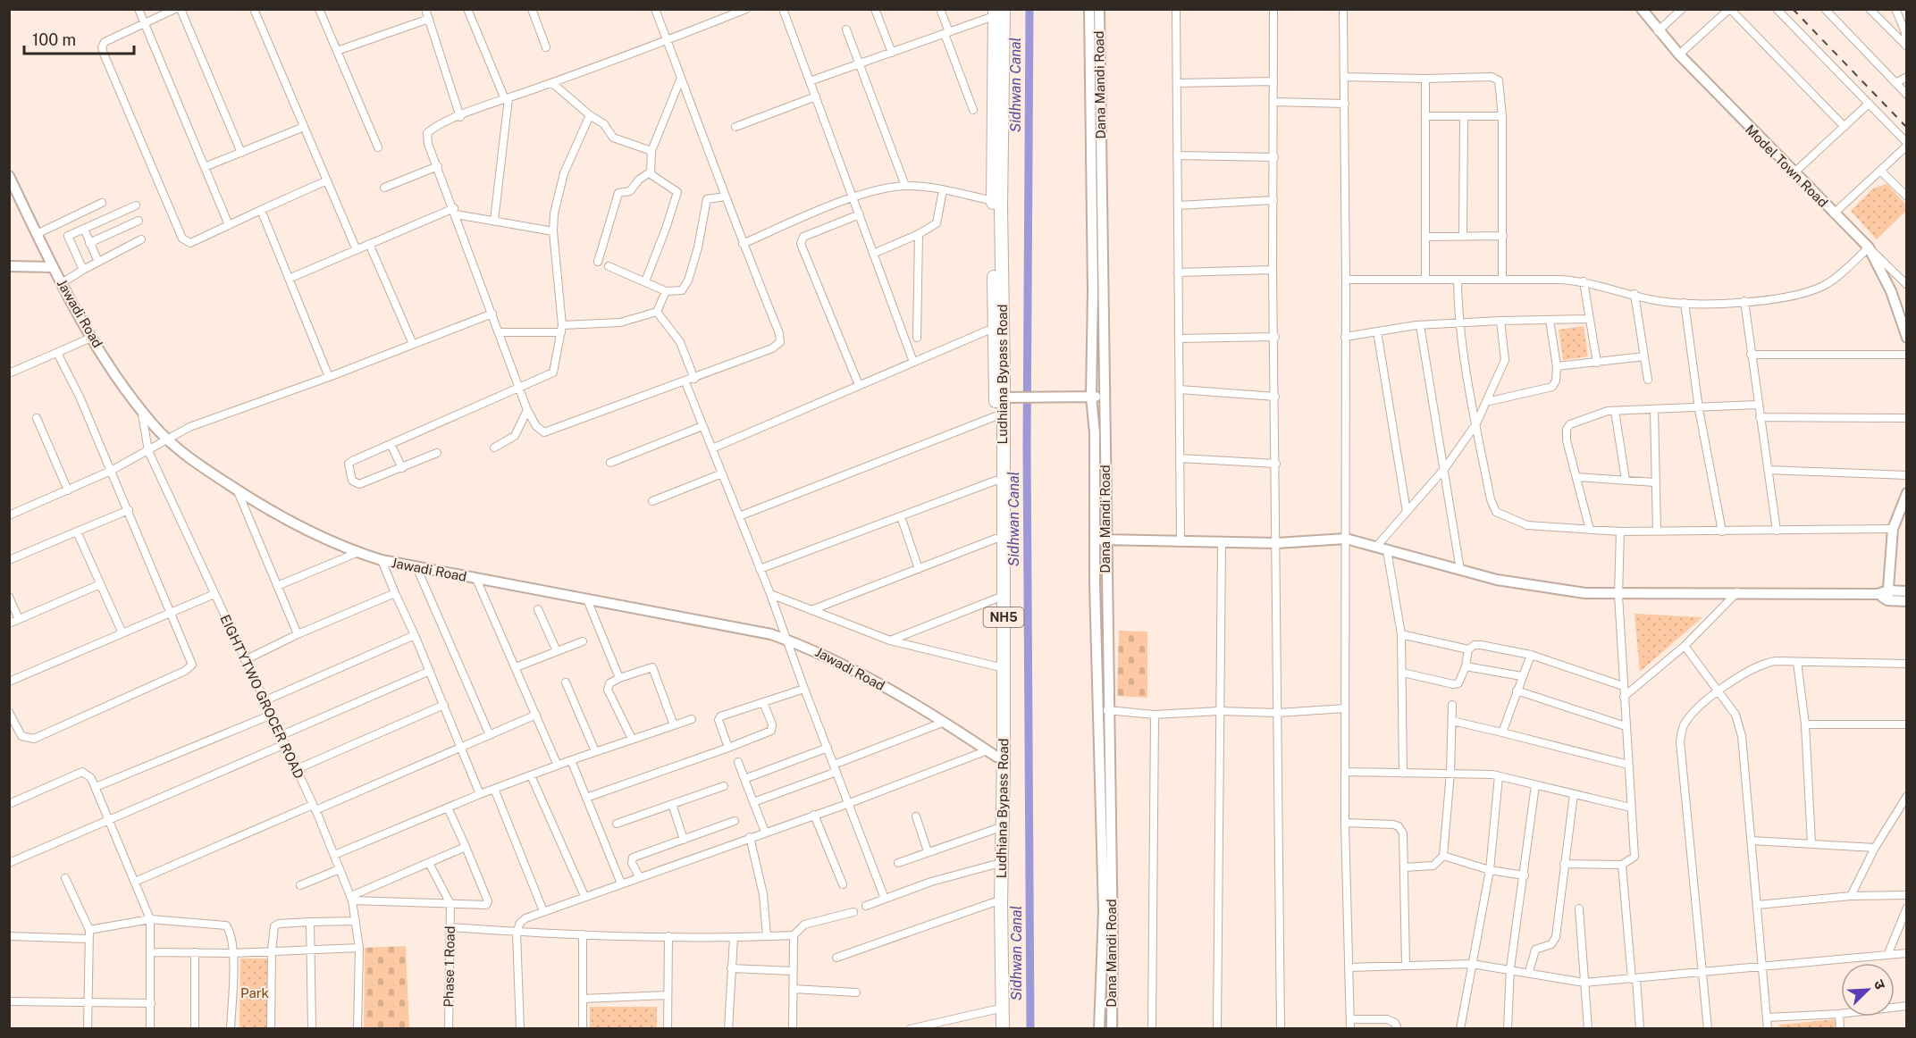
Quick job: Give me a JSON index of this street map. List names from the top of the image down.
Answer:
{
  "streets": {
    "highway": ["Ludhiana Bypass Road", "NH5"],
    "street": [
      "Dana Mandi Road",
      "Model Town Road",
      "Jawadi Road",
      "EIGHTYTWO GROCER ROAD",
      "Phase 1 Road"
    ]
  },
  "crossings": [
    ["Jawadi Road", "Ludhiana Bypass Road"],
    ["Jawadi Road", "EIGHTYTWO GROCER ROAD"]
  ],
  "water": ["Sidhwan Canal"],
  "parks": ["Park"],
  "scale_bar": "100 m",
  "north": "top right"
}
